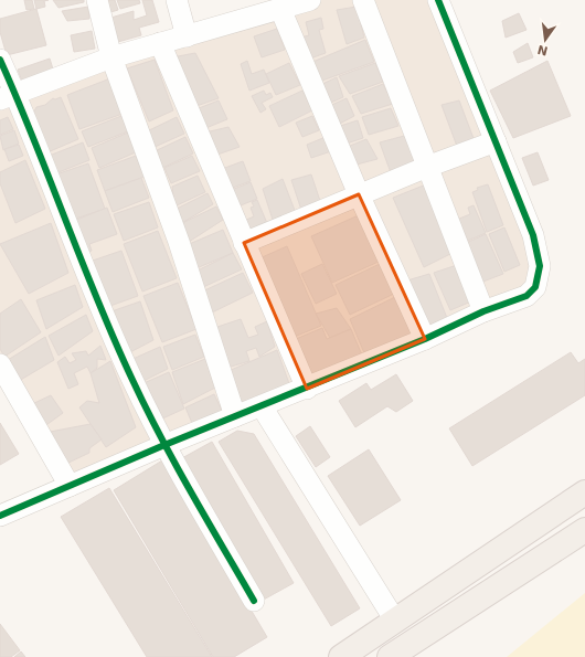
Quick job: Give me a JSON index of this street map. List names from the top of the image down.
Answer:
{
  "north": "bottom"
}
